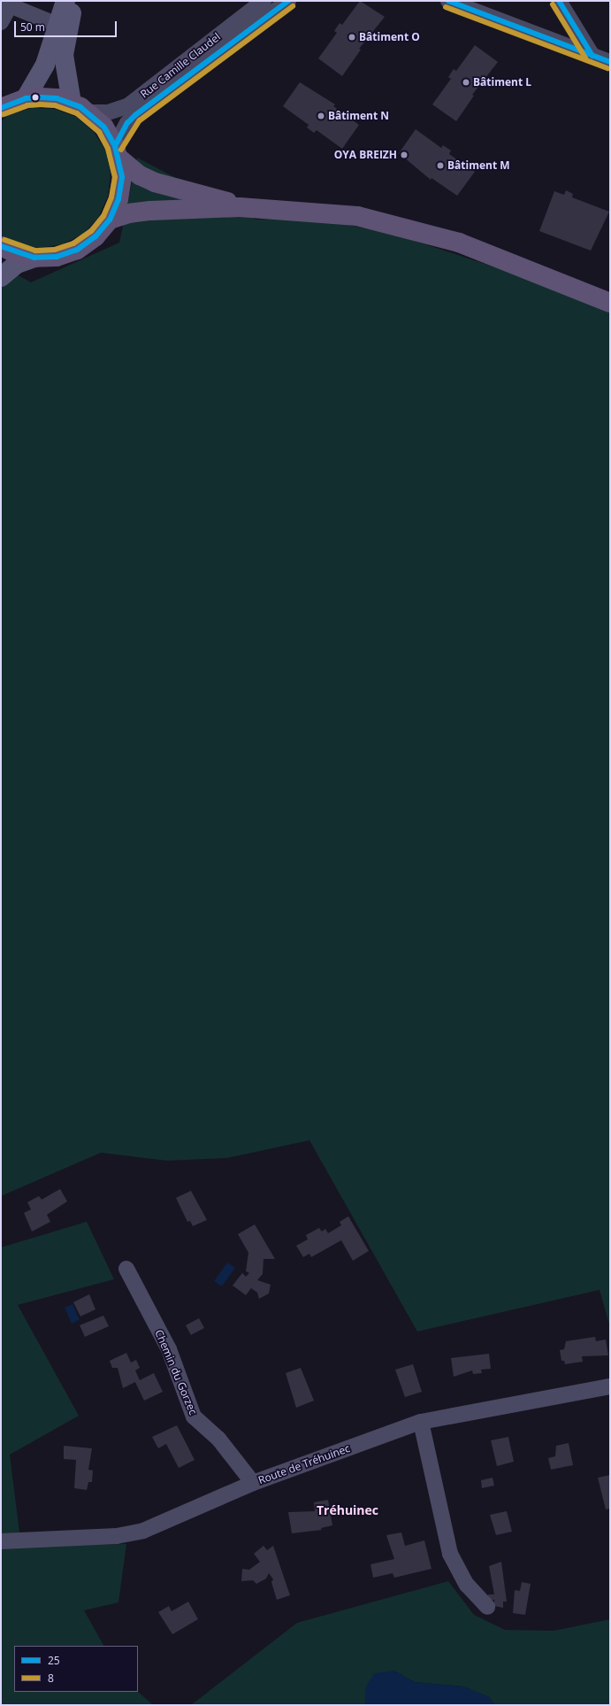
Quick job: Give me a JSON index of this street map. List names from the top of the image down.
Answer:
{
  "streets": {
    "street": ["Rue Camille Claudel", "Chemin du Gorzec", "Route de Tréhuinec"]
  },
  "crossings": [
    ["Chemin du Gorzec", "Route de Tréhuinec"]
  ],
  "districts": ["Tréhuinec"],
  "places": [
    "Bâtiment O",
    "Bâtiment L",
    "Bâtiment N",
    "OYA BREIZH",
    "Bâtiment M"
  ],
  "lines": ["transit line 25", "transit line 8"],
  "legend": ["25", "8"],
  "scale_bar": "50 m"
}
